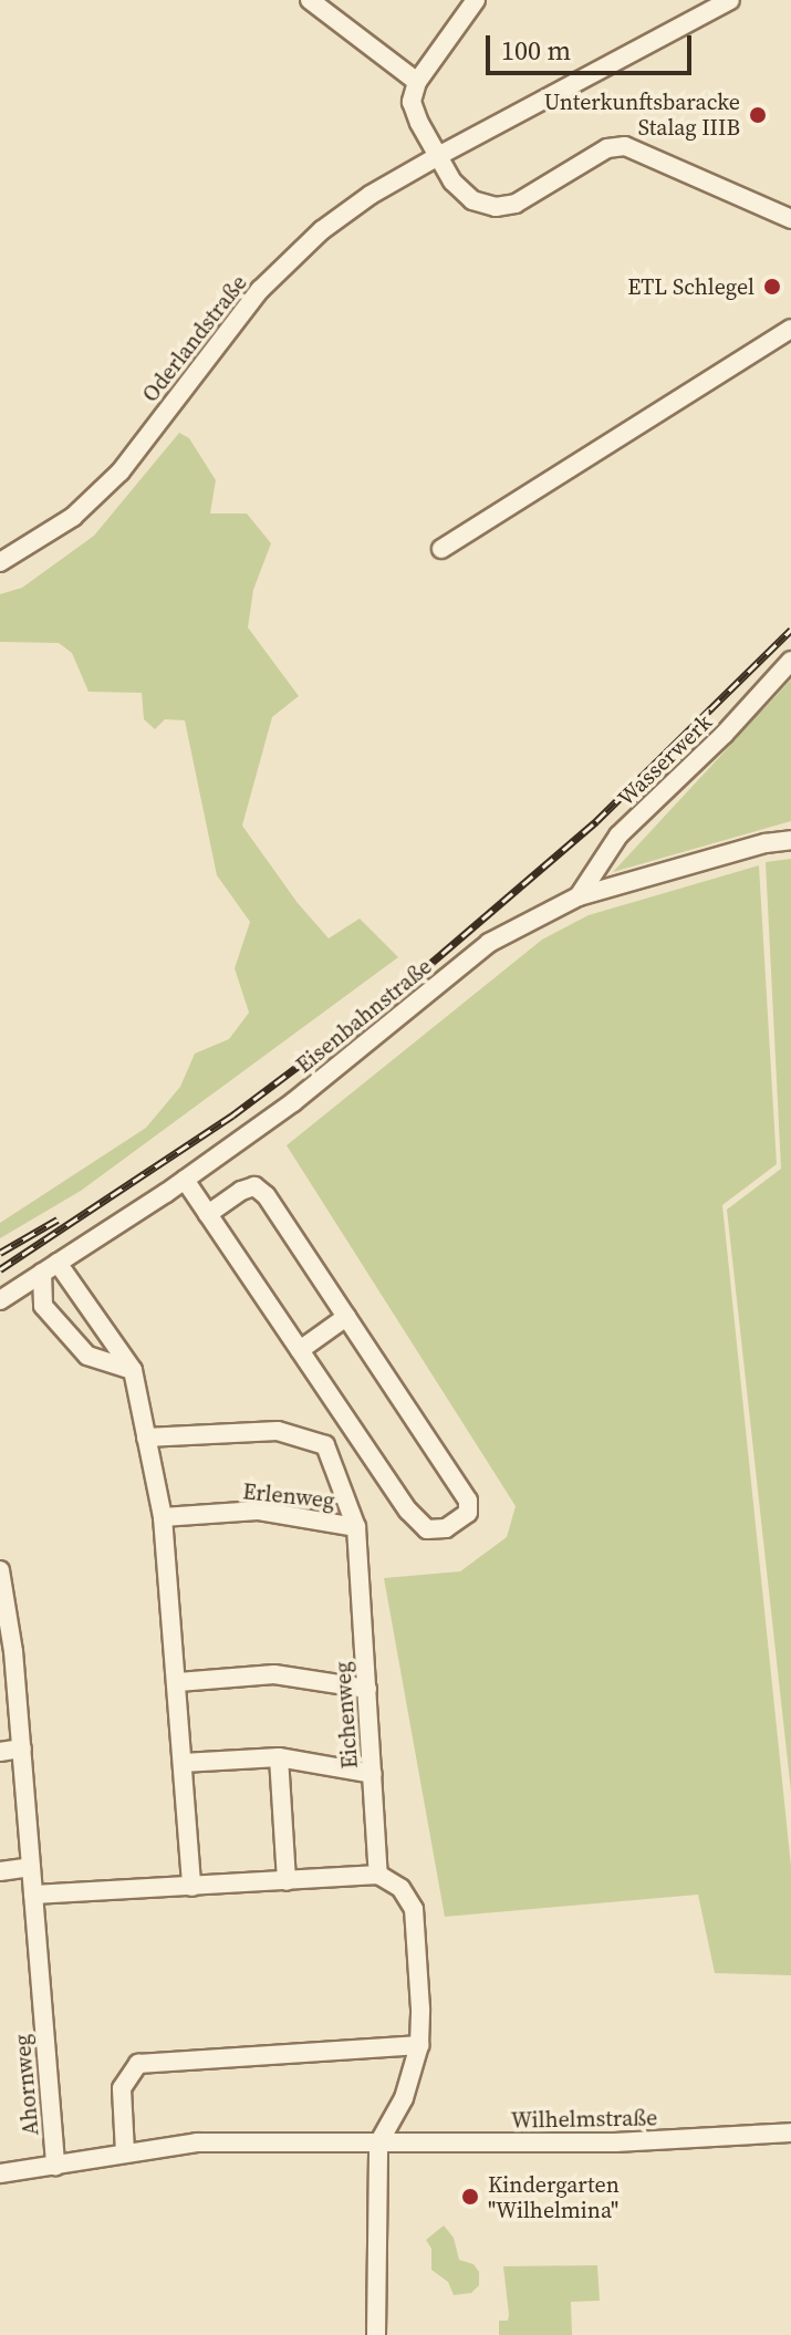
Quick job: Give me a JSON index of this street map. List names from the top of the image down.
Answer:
{
  "streets": {
    "street": [
      "Oderlandstraße",
      "Wasserwerk",
      "Eisenbahnstraße",
      "Erlenweg",
      "Eichenweg",
      "Ahornweg",
      "Wilhelmstraße"
    ]
  },
  "crossings": [
    ["Wasserwerk", "Eisenbahnstraße"],
    ["Erlenweg", "Eichenweg"],
    ["Ahornweg", "Wilhelmstraße"]
  ],
  "places": ["Unterkunftsbaracke Stalag IIIB", "ETL Schlegel", "Kindergarten \"Wilhelmina\""],
  "scale_bar": "100 m"
}
